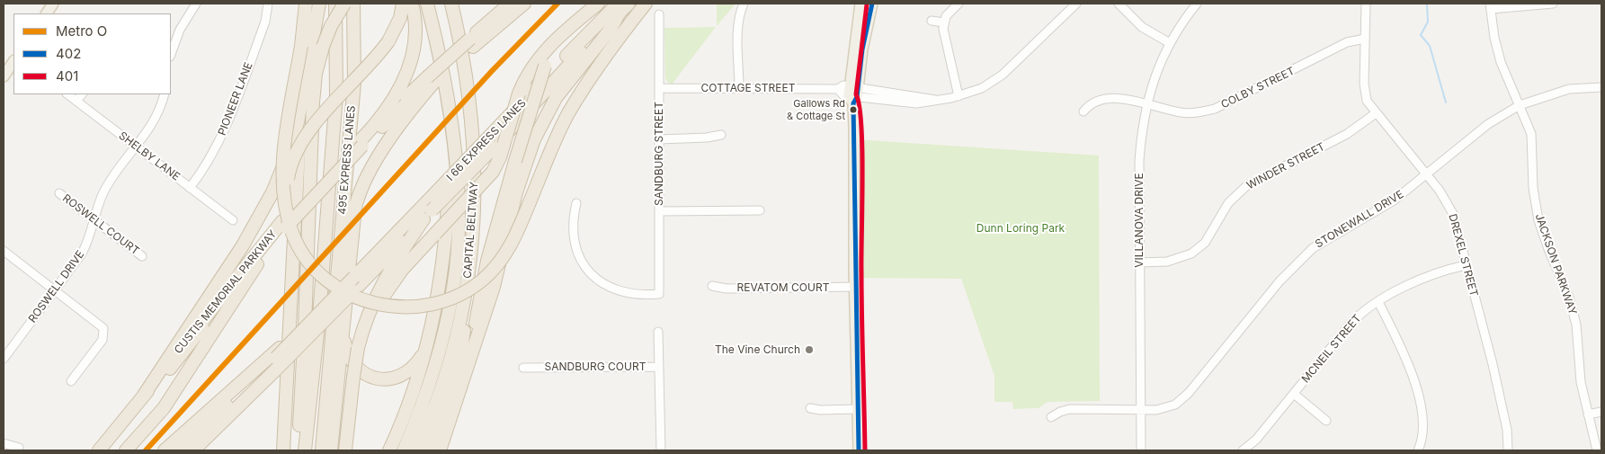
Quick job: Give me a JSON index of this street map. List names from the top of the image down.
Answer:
{
  "streets": {
    "highway": [
      "I 66 EXPRESS LANES",
      "495 EXPRESS LANES",
      "CAPITAL BELTWAY",
      "CUSTIS MEMORIAL PARKWAY"
    ],
    "street": [
      "COTTAGE STREET",
      "COLBY STREET",
      "PIONEER LANE",
      "SANDBURG STREET",
      "SHELBY LANE",
      "WINDER STREET",
      "STONEWALL DRIVE",
      "VILLANOVA DRIVE",
      "ROSWELL COURT",
      "DREXEL STREET",
      "JACKSON PARKWAY",
      "ROSWELL DRIVE",
      "REVATOM COURT",
      "MCNEIL STREET",
      "SANDBURG COURT"
    ]
  },
  "crossings": [
    ["COTTAGE STREET", "SANDBURG STREET"],
    ["COLBY STREET", "VILLANOVA DRIVE"],
    ["COLBY STREET", "DREXEL STREET"],
    ["PIONEER LANE", "SHELBY LANE"],
    ["SHELBY LANE", "ROSWELL DRIVE"],
    ["WINDER STREET", "VILLANOVA DRIVE"],
    ["WINDER STREET", "DREXEL STREET"],
    ["STONEWALL DRIVE", "VILLANOVA DRIVE"],
    ["STONEWALL DRIVE", "DREXEL STREET"],
    ["STONEWALL DRIVE", "JACKSON PARKWAY"],
    ["ROSWELL COURT", "ROSWELL DRIVE"],
    ["DREXEL STREET", "MCNEIL STREET"]
  ],
  "parks": ["Dunn Loring Park"],
  "places": ["Gallows Rd & Cottage St", "The Vine Church"],
  "lines": ["metro line O", "transit line 402", "transit line 401"],
  "legend": ["Metro O", "402", "401"]
}
